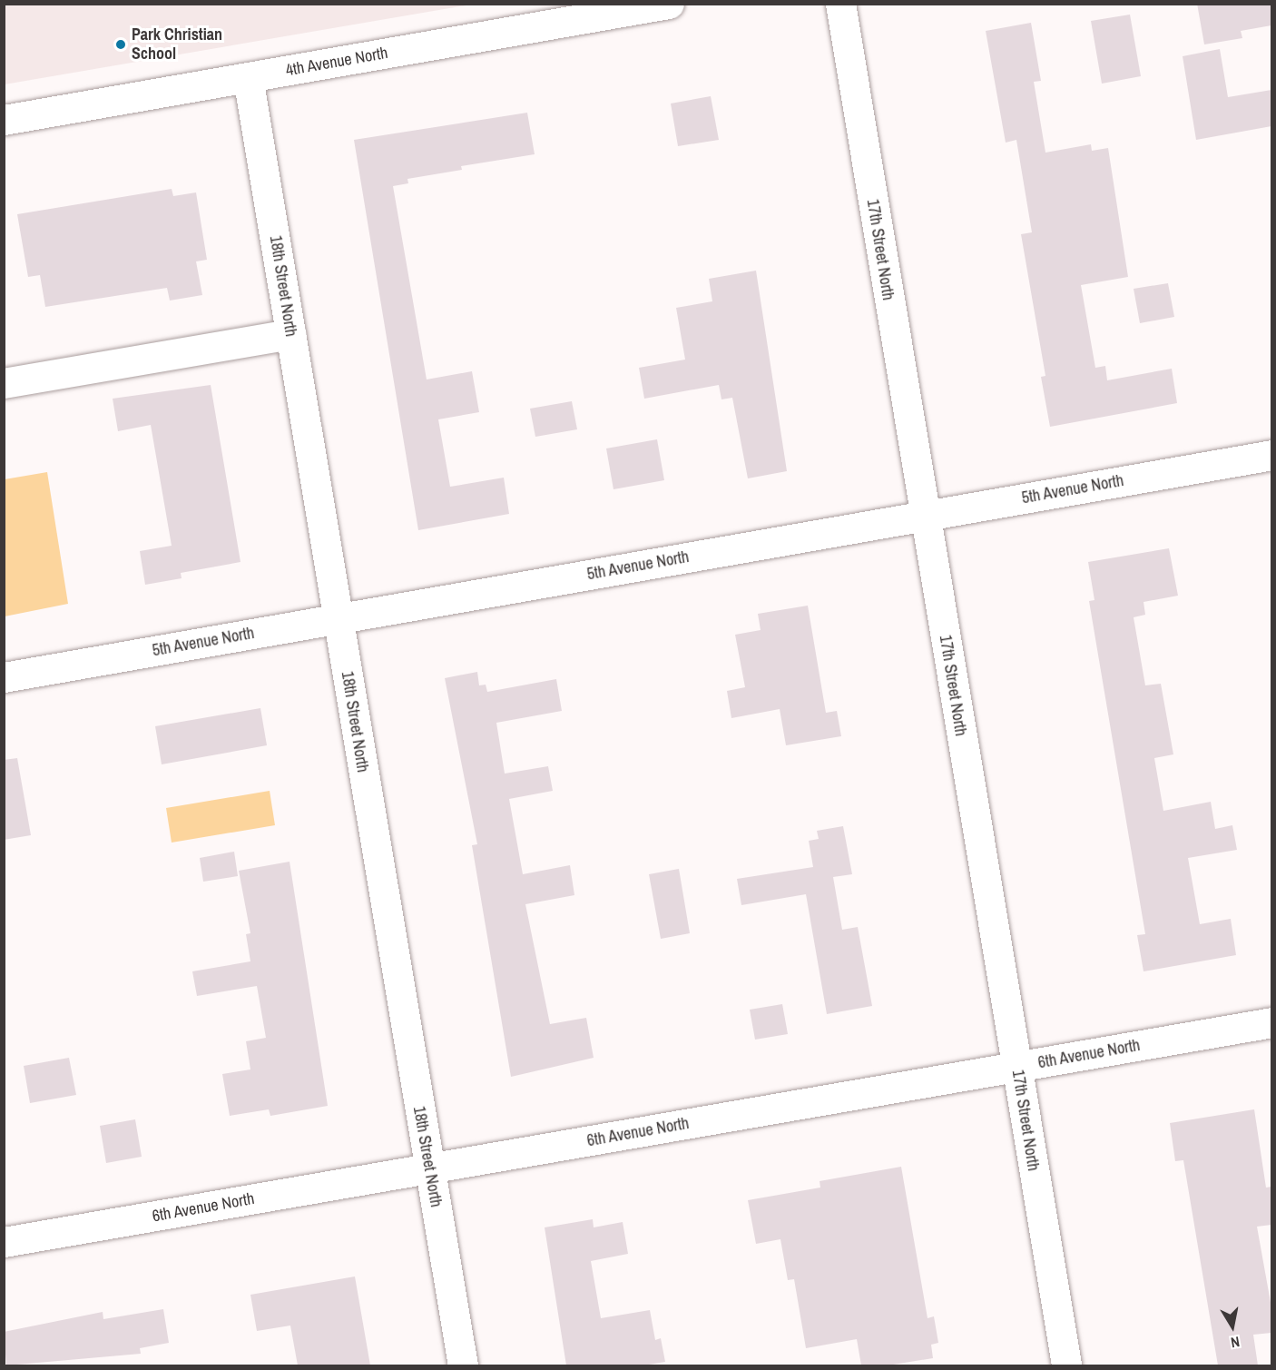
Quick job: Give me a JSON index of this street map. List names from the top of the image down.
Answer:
{
  "streets": {
    "street": [
      "4th Avenue North",
      "17th Street North",
      "18th Street North",
      "5th Avenue North",
      "6th Avenue North"
    ]
  },
  "crossings": [
    ["4th Avenue North", "18th Street North"],
    ["17th Street North", "5th Avenue North"],
    ["17th Street North", "6th Avenue North"],
    ["18th Street North", "5th Avenue North"],
    ["18th Street North", "6th Avenue North"]
  ],
  "places": ["Park Christian School"],
  "north": "bottom"
}
